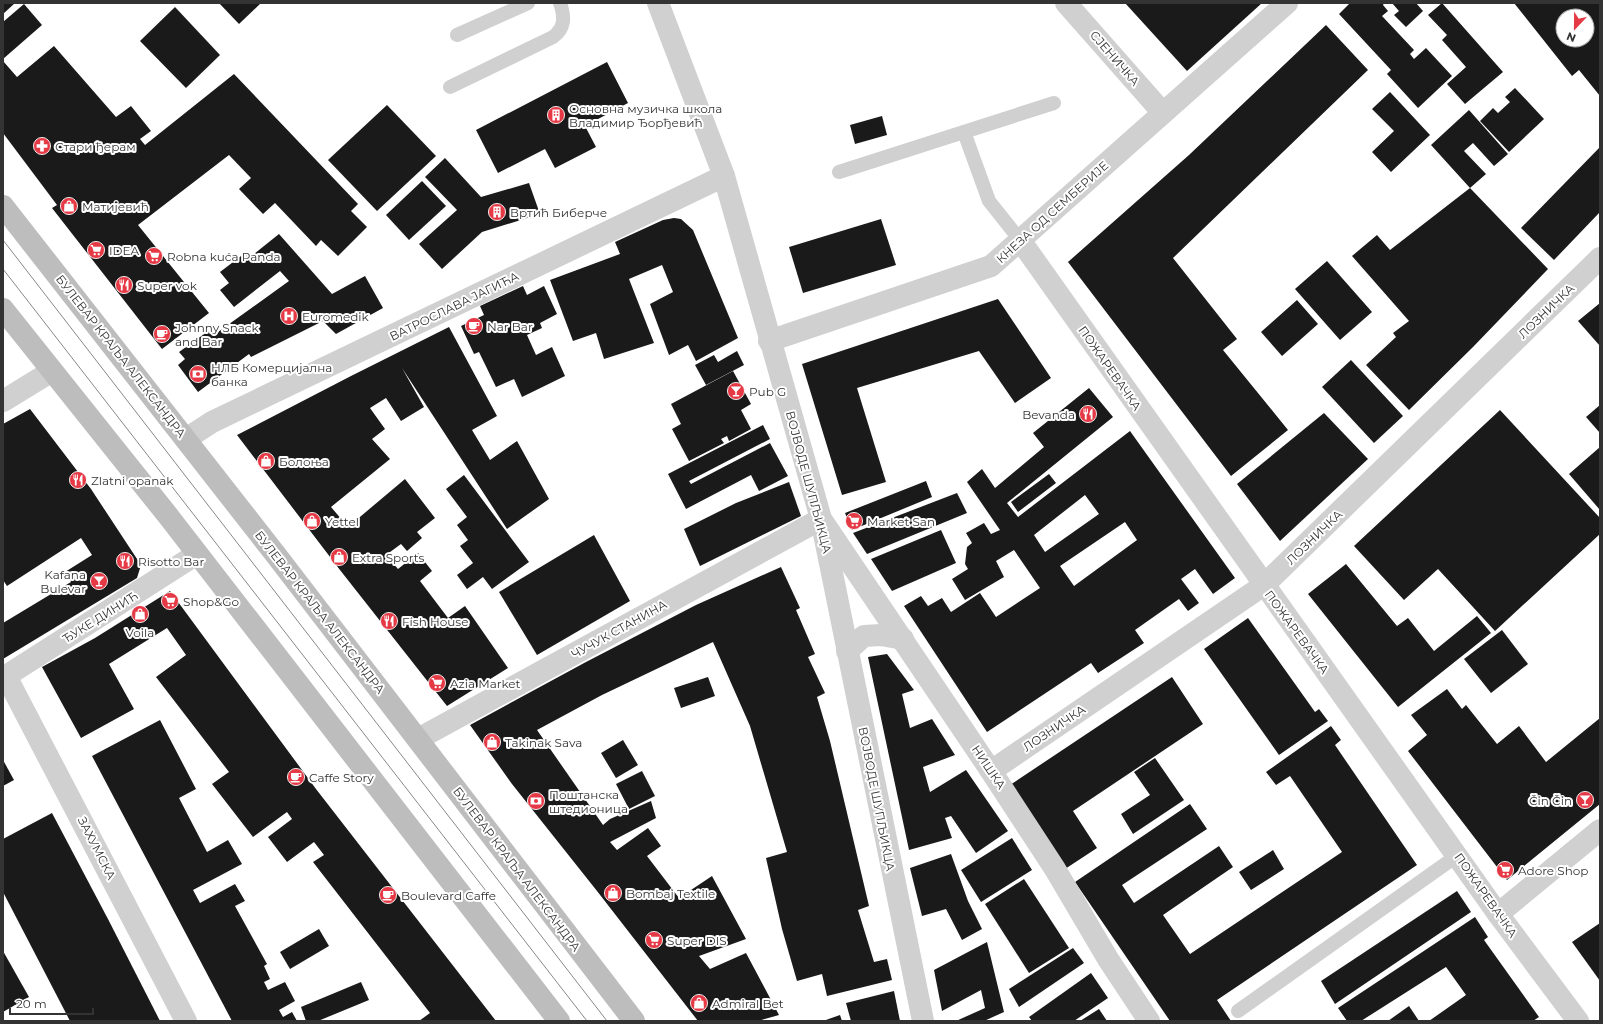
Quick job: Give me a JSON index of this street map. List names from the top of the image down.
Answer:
{
  "streets": {
    "main road": ["БУЛЕВАР КРАЉА АЛЕКСАНДРА"],
    "street": [
      "СЈЕНИЧКА",
      "КНЕЗА ОД СЕМБЕРИЈЕ",
      "ВАТРОСЛАВА ЈАГИЋА",
      "ЛОЗНИЧКА",
      "ПОЖАРЕВАЧКА",
      "ВОЈВОДЕ ШУПЉИКЦА",
      "ЂУКЕ ДИНИЋ",
      "ЧУЧУК СТАНИНА",
      "НИШКА",
      "ЗАХУМСКА"
    ]
  },
  "crossings": [
    ["СЈЕНИЧКА", "КНЕЗА ОД СЕМБЕРИЈЕ"],
    ["КНЕЗА ОД СЕМБЕРИЈЕ", "ПОЖАРЕВАЧКА"],
    ["КНЕЗА ОД СЕМБЕРИЈЕ", "ВОЈВОДЕ ШУПЉИКЦА"],
    ["ВАТРОСЛАВА ЈАГИЋА", "БУЛЕВАР КРАЉА АЛЕКСАНДРА"],
    ["ВАТРОСЛАВА ЈАГИЋА", "ВОЈВОДЕ ШУПЉИКЦА"],
    ["ЛОЗНИЧКА", "ПОЖАРЕВАЧКА"],
    ["ЛОЗНИЧКА", "НИШКА"],
    ["БУЛЕВАР КРАЉА АЛЕКСАНДРА", "ЧУЧУК СТАНИНА"],
    ["ВОЈВОДЕ ШУПЉИКЦА", "ЧУЧУК СТАНИНА"],
    ["ВОЈВОДЕ ШУПЉИКЦА", "НИШКА"],
    ["ЂУКЕ ДИНИЋ", "ЗАХУМСКА"],
    ["ЧУЧУК СТАНИНА", "НИШКА"]
  ],
  "places": {
    "building": ["Основна музичка школа Владимир Ђорђевић", "Вртић Биберче"],
    "pharmacy": ["Стари ђерам"],
    "shop": [
      "Матијевић",
      "Болоња",
      "Yettel",
      "Extra Sports",
      "Voila",
      "Takinak Sava",
      "Bombaj Textile",
      "Admiral Bet"
    ],
    "supermarket": [
      "IDEA",
      "Robna kuća Panda",
      "Market San",
      "Shop&Go",
      "Azia Market",
      "Adore Shop",
      "Super DIS"
    ],
    "restaurant": [
      "Super vok",
      "Bevanda",
      "Zlatni opanak",
      "Risotto Bar",
      "Fish House"
    ],
    "hospital": ["Euromedik"],
    "cafe": [
      "Nar Bar",
      "Johnny Snack and Bar",
      "Caffe Story",
      "Boulevard Caffe"
    ],
    "bank": ["НЛБ Комерцијална банка", "Поштанска штедионица"],
    "bar": ["Pub G", "Kafana Bulevar", "Čin Čin"]
  },
  "scale_bar": "20 m",
  "north": "bottom"
}
